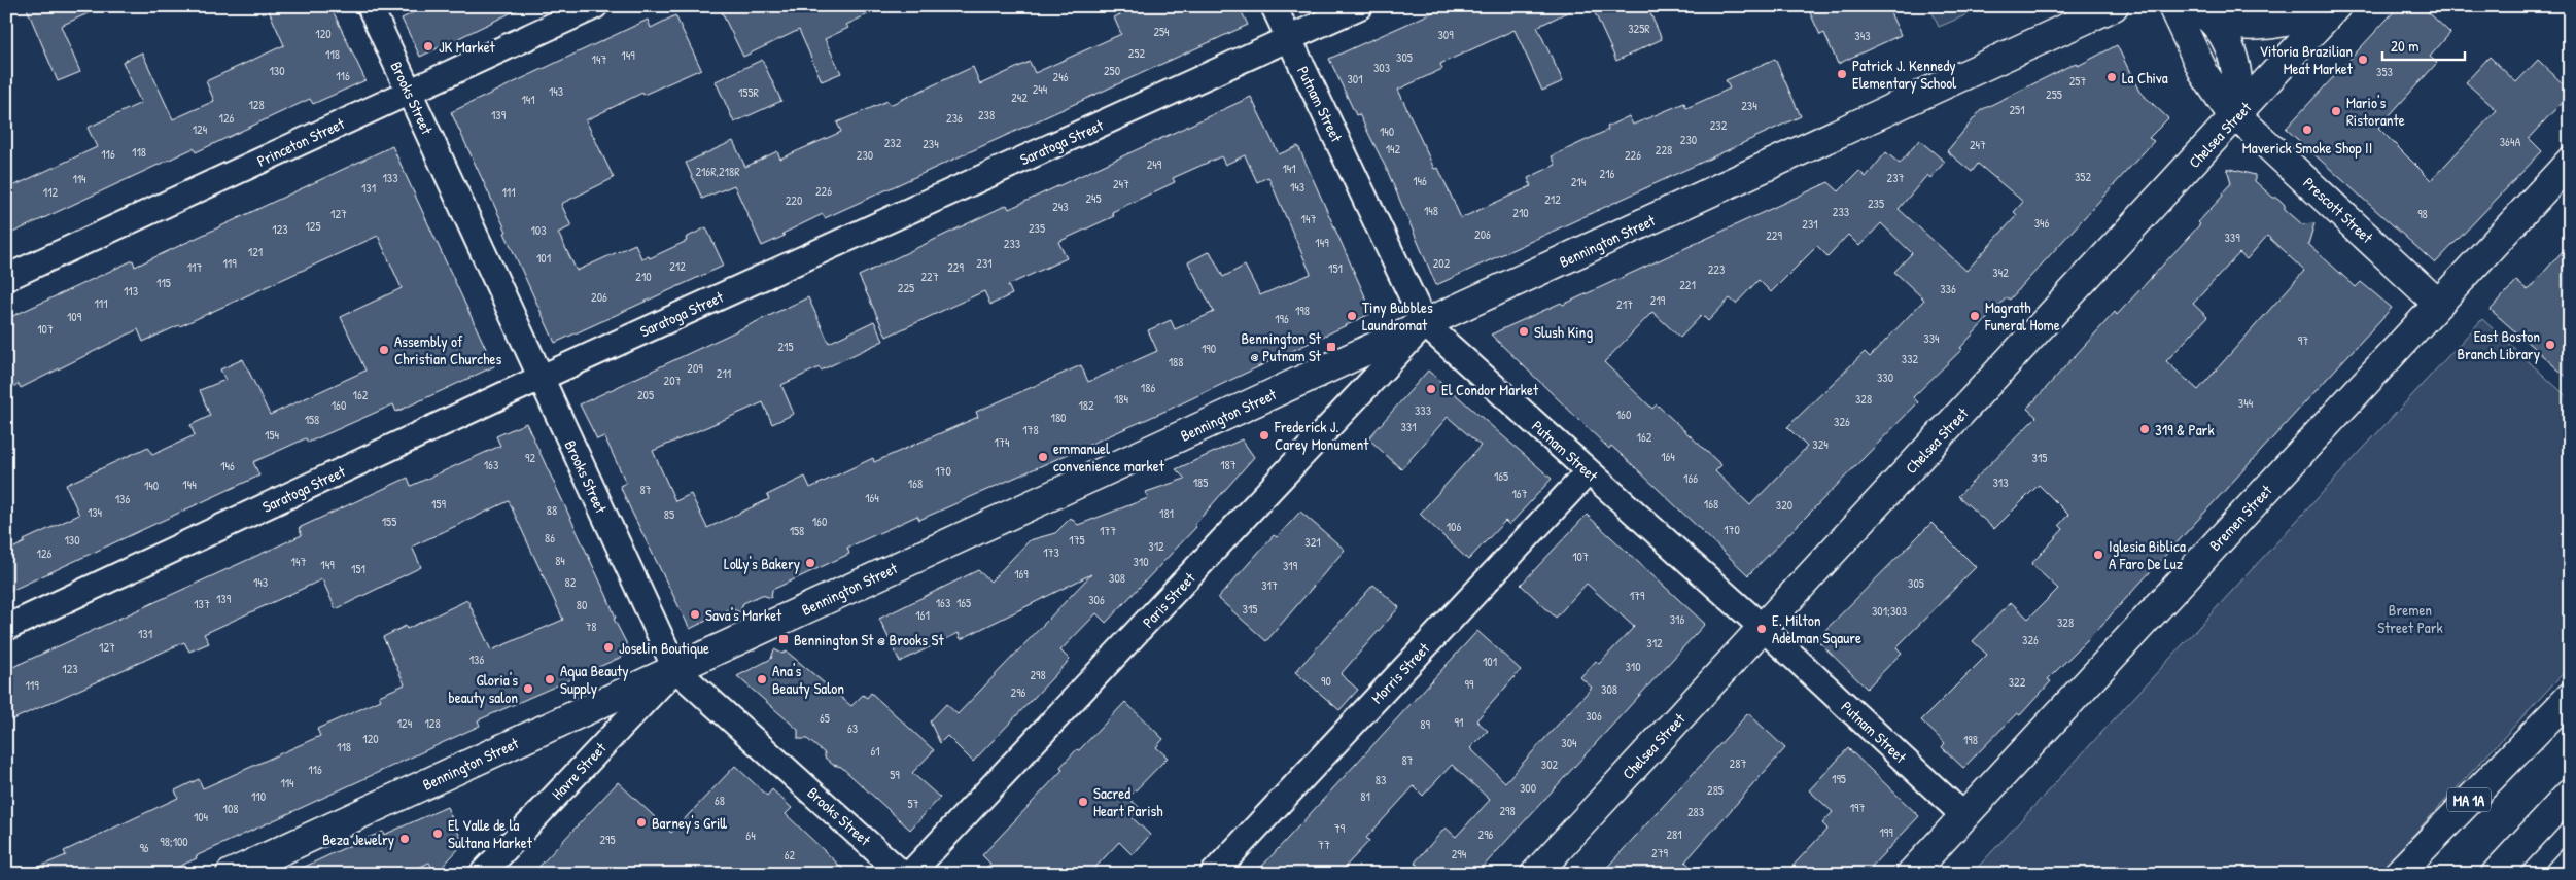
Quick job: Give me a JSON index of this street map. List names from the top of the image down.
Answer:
{
  "streets": {
    "main road": [
      "Chelsea Street",
      "Prescott Street",
      "Bennington Street",
      "Bremen Street",
      "MA 1A"
    ],
    "street": [
      "Brooks Street",
      "Putnam Street",
      "Princeton Street",
      "Saratoga Street",
      "Paris Street",
      "Morris Street",
      "Havre Street"
    ]
  },
  "crossings": [
    ["Brooks Street", "Princeton Street"],
    ["Brooks Street", "Saratoga Street"],
    ["Brooks Street", "Bennington Street"],
    ["Brooks Street", "Havre Street"],
    ["Putnam Street", "Chelsea Street"],
    ["Putnam Street", "Saratoga Street"],
    ["Putnam Street", "Bennington Street"],
    ["Putnam Street", "Bremen Street"],
    ["Putnam Street", "Paris Street"],
    ["Putnam Street", "Morris Street"],
    ["Chelsea Street", "Prescott Street"],
    ["Prescott Street", "Bremen Street"],
    ["Bennington Street", "Paris Street"],
    ["Bennington Street", "Havre Street"]
  ],
  "parks": ["Bremen Street Park"],
  "places": {
    "other": [
      "JK Market",
      "Vitoria Brazilian Meat Market",
      "Patrick J. Kennedy Elementary School",
      "La Chiva",
      "Mario's Ristorante",
      "Maverick Smoke Shop II",
      "Tiny Bubbles Laundromat",
      "Magrath Funeral Home",
      "Slush King",
      "East Boston Branch Library",
      "Assembly of Christian Churches",
      "El Condor Market",
      "319 & Park",
      "Frederick J. Carey Monument",
      "emmanuel convenience market",
      "Iglesia Biblica A Faro De Luz",
      "Lolly's Bakery",
      "Sava's Market",
      "E. Milton Adelman Sqaure",
      "Joselin Boutique",
      "Aqua Beauty Supply",
      "Ana's Beauty Salon",
      "Gloria's beauty salon",
      "Sacred Heart Parish",
      "Barney's Grill",
      "El Valle de la Sultana Market",
      "Beza Jewelry"
    ],
    "transit": ["Bennington St @ Putnam St", "Bennington St @ Brooks St"]
  },
  "house_numbers": [
    "325R",
    "254",
    "120",
    "309",
    "343",
    "252",
    "118",
    "149",
    "305",
    "147",
    "303",
    "130",
    "250",
    "353",
    "116",
    "246",
    "301",
    "257",
    "244",
    "143",
    "155R",
    "255",
    "242",
    "141",
    "128",
    "234",
    "251",
    "139",
    "238",
    "126",
    "236",
    "232",
    "124",
    "140",
    "230",
    "364A",
    "232",
    "234",
    "247",
    "142",
    "228",
    "118",
    "116",
    "230",
    "226",
    "249",
    "141",
    "216R,218R",
    "216",
    "352",
    "133",
    "237",
    "114",
    "146",
    "214",
    "247",
    "143",
    "131",
    "226",
    "112",
    "111",
    "245",
    "212",
    "220",
    "235",
    "243",
    "148",
    "233",
    "210",
    "127",
    "98",
    "147",
    "346",
    "231",
    "125",
    "235",
    "123",
    "103",
    "206",
    "229",
    "339",
    "149",
    "233",
    "121",
    "101",
    "119",
    "231",
    "202",
    "212",
    "117",
    "229",
    "151",
    "223",
    "342",
    "210",
    "227",
    "115",
    "221",
    "225",
    "336",
    "113",
    "206",
    "219",
    "111",
    "217",
    "198",
    "109",
    "196",
    "107",
    "334",
    "97",
    "215",
    "190",
    "332",
    "188",
    "209",
    "211",
    "330",
    "207",
    "186",
    "162",
    "205",
    "184",
    "328",
    "344",
    "160",
    "182",
    "333",
    "160",
    "180",
    "158",
    "326",
    "331",
    "178",
    "154",
    "162",
    "174",
    "324",
    "164",
    "92",
    "315",
    "163",
    "187",
    "146",
    "170",
    "165",
    "166",
    "185",
    "313",
    "168",
    "144",
    "140",
    "87",
    "167",
    "164",
    "136",
    "159",
    "168",
    "320",
    "88",
    "134",
    "181",
    "85",
    "155",
    "160",
    "106",
    "170",
    "158",
    "177",
    "86",
    "130",
    "175",
    "321",
    "312",
    "173",
    "126",
    "107",
    "84",
    "147",
    "310",
    "149",
    "319",
    "151",
    "169",
    "308",
    "143",
    "82",
    "305",
    "317",
    "179",
    "139",
    "306",
    "163",
    "165",
    "137",
    "80",
    "315",
    "301;303",
    "161",
    "316",
    "328",
    "78",
    "131",
    "326",
    "312",
    "127",
    "136",
    "101",
    "310",
    "123",
    "298",
    "90",
    "322",
    "99",
    "119",
    "308",
    "296",
    "306",
    "65",
    "91",
    "124",
    "128",
    "89",
    "63",
    "120",
    "198",
    "304",
    "118",
    "61",
    "87",
    "287",
    "302",
    "116",
    "59",
    "195",
    "83",
    "114",
    "300",
    "285",
    "110",
    "81",
    "68",
    "57",
    "197",
    "108",
    "298",
    "283",
    "104",
    "79",
    "199",
    "296",
    "281",
    "64",
    "295",
    "98;100",
    "77",
    "96",
    "279",
    "294",
    "62"
  ],
  "scale_bar": "20 m"
}
